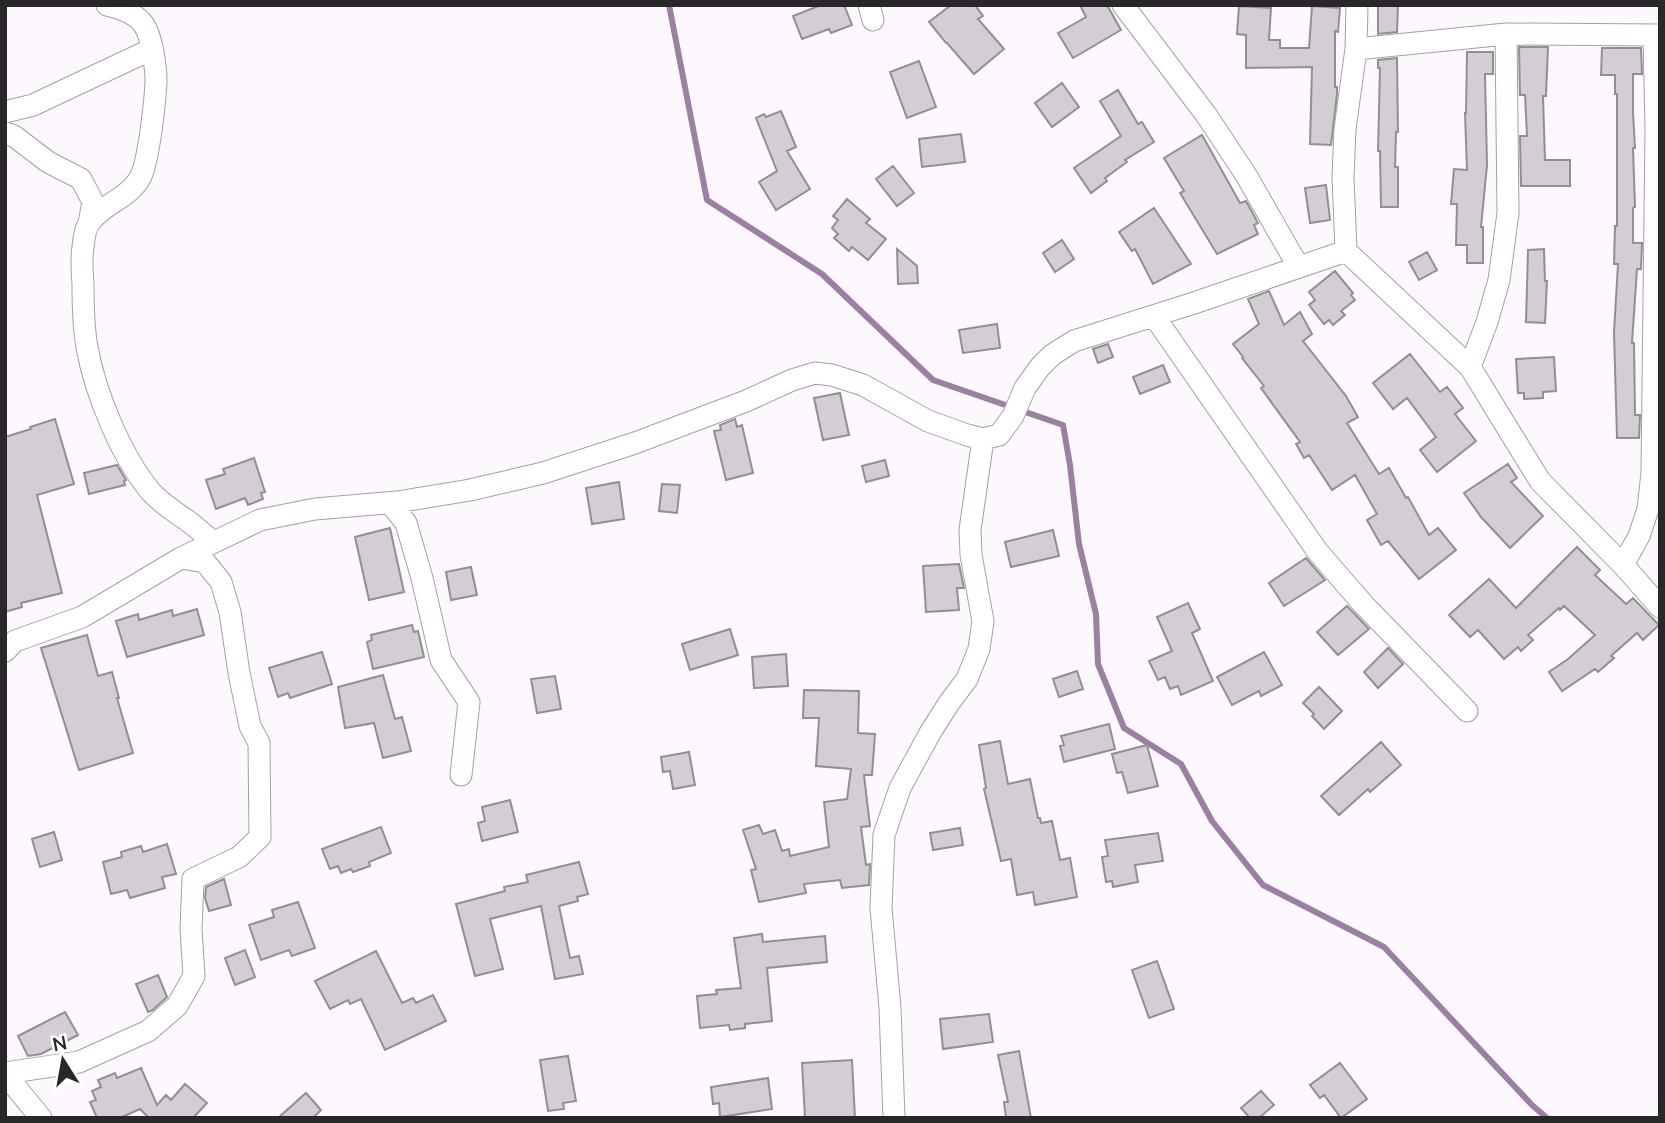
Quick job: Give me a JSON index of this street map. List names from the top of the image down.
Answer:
{
  "north": "top"
}
